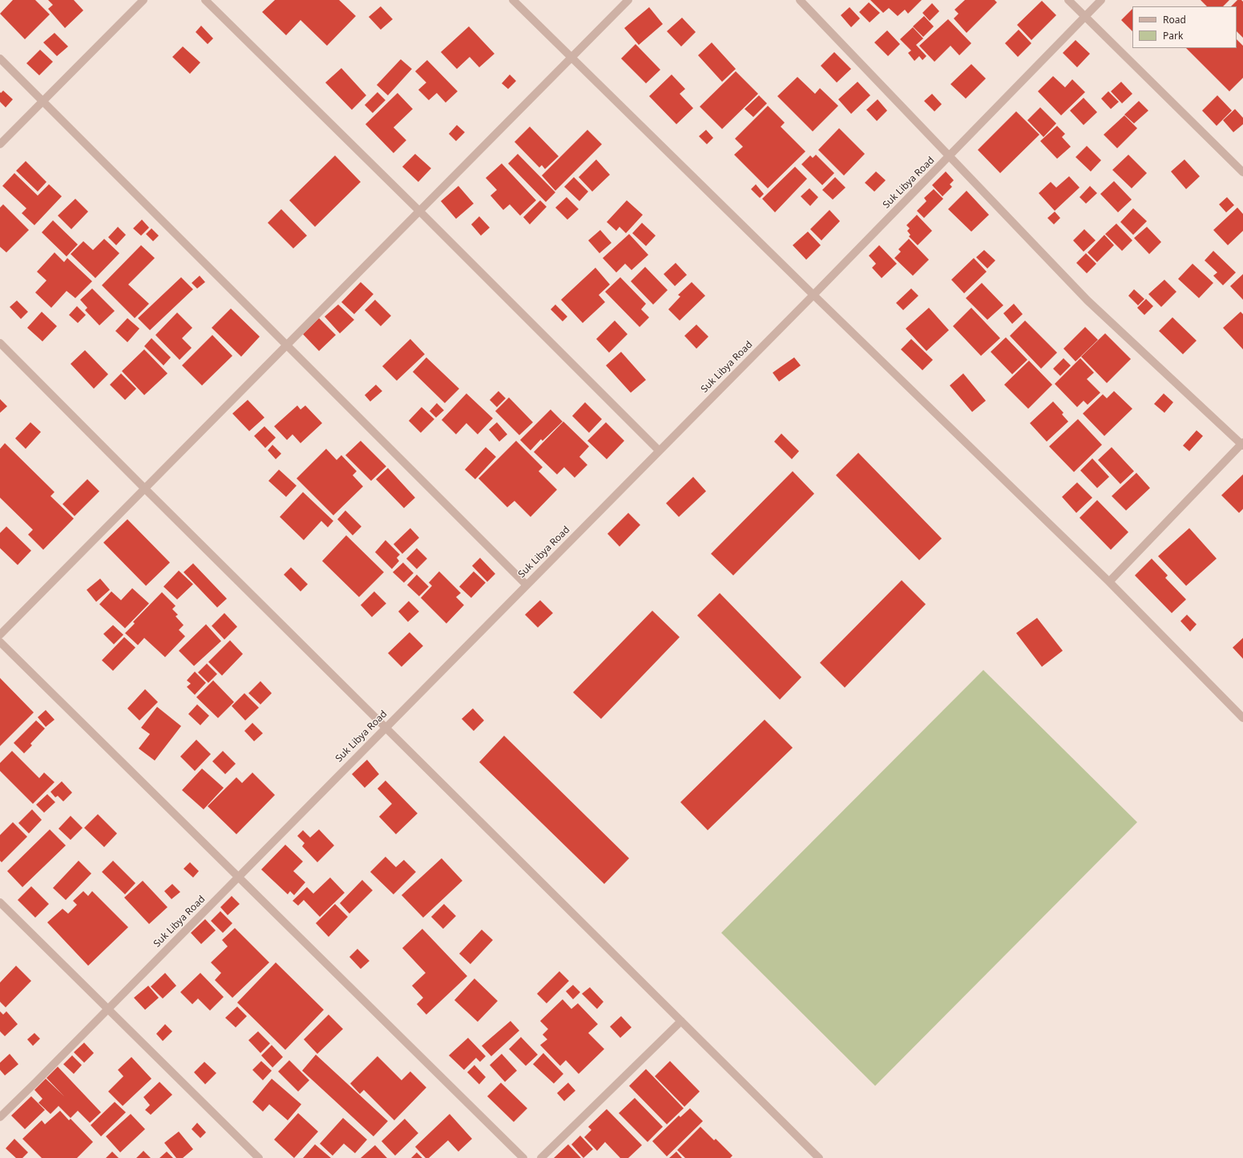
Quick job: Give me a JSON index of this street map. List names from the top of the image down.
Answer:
{
  "streets": {
    "street": ["Suk Libya Road"]
  },
  "legend": ["Road", "Park"]
}
